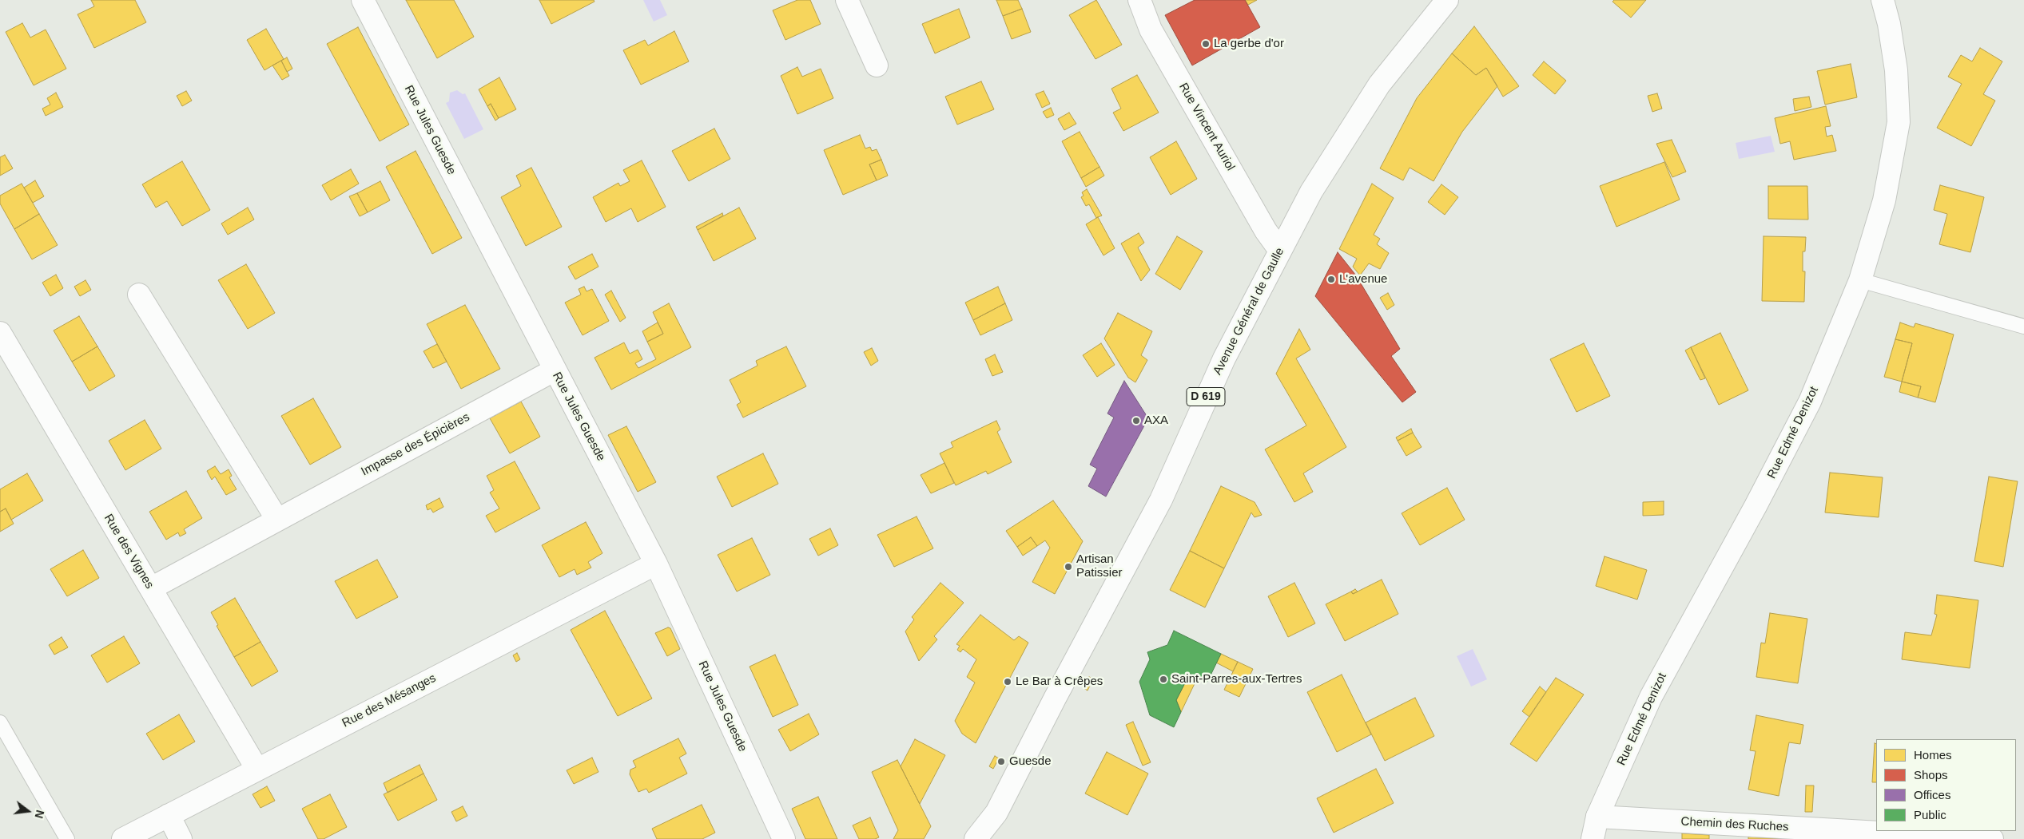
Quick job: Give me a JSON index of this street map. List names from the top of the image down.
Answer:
{
  "streets": {
    "street": [
      "Rue Vincent Auriol",
      "Rue Jules Guesde",
      "Avenue Général de Gaulle",
      "D 619",
      "Rue Edmé Denizot",
      "Impasse des Épicières",
      "Rue des Vignes",
      "Rue des Mésanges",
      "Chemin des Ruches"
    ]
  },
  "crossings": [
    ["Rue Vincent Auriol", "Avenue Général de Gaulle"],
    ["Rue Jules Guesde", "Impasse des Épicières"],
    ["Rue Jules Guesde", "Rue des Mésanges"],
    ["Rue Edmé Denizot", "Chemin des Ruches"],
    ["Impasse des Épicières", "Rue des Vignes"],
    ["Rue des Vignes", "Rue des Mésanges"]
  ],
  "places": [
    "La gerbe d'or",
    "L'avenue",
    "AXA",
    "Artisan Patissier",
    "Saint-Parres-aux-Tertres",
    "Le Bar à Crêpes",
    "Guesde"
  ],
  "legend": [
    "Homes",
    "Shops",
    "Offices",
    "Public"
  ],
  "north": "right"
}
